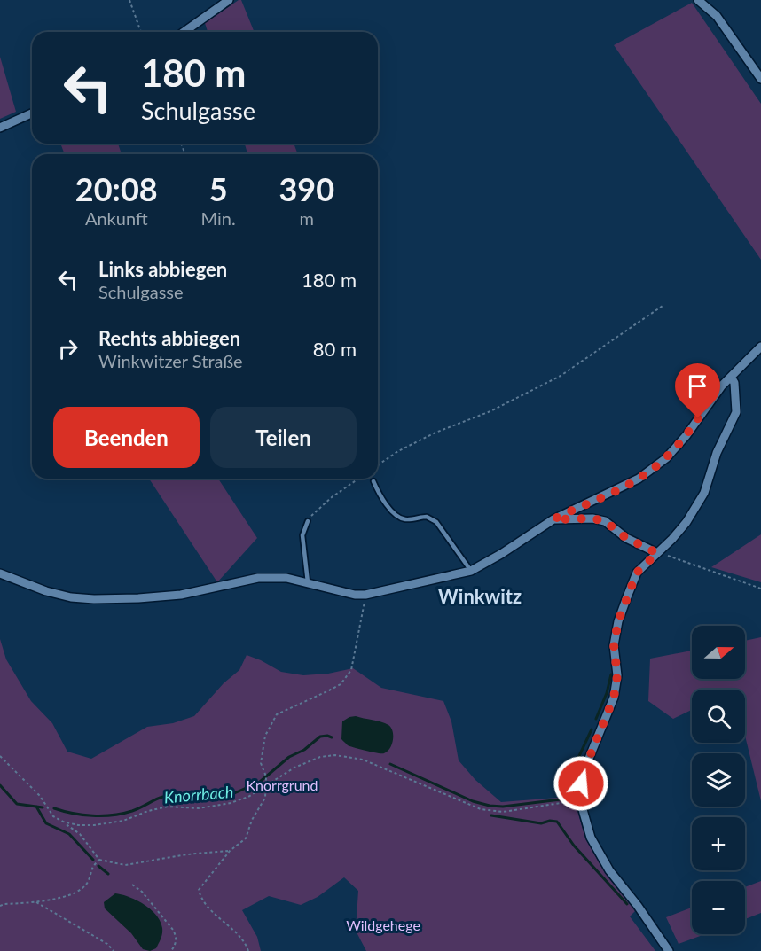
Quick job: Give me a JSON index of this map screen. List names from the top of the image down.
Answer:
{
  "districts": ["Winkwitz"],
  "water": ["Knorrbach"],
  "parks": ["Knorrgrund", "Wildgehege"],
  "north": "right",
  "page": {
    "turn": ["180 m", "Schulgasse"],
    "eta": [
      "20:08",
      "Ankunft",
      "5",
      "Min.",
      "390",
      "m"
    ],
    "list": [
      {
        "name": "Links abbiegen",
        "note": "Schulgasse",
        "value": "180 m"
      },
      {
        "name": "Rechts abbiegen",
        "note": "Winkwitzer Straße",
        "value": "80 m"
      }
    ],
    "buttons": ["Beenden", "Teilen"],
    "map_buttons": ["+", "−"]
  }
}
